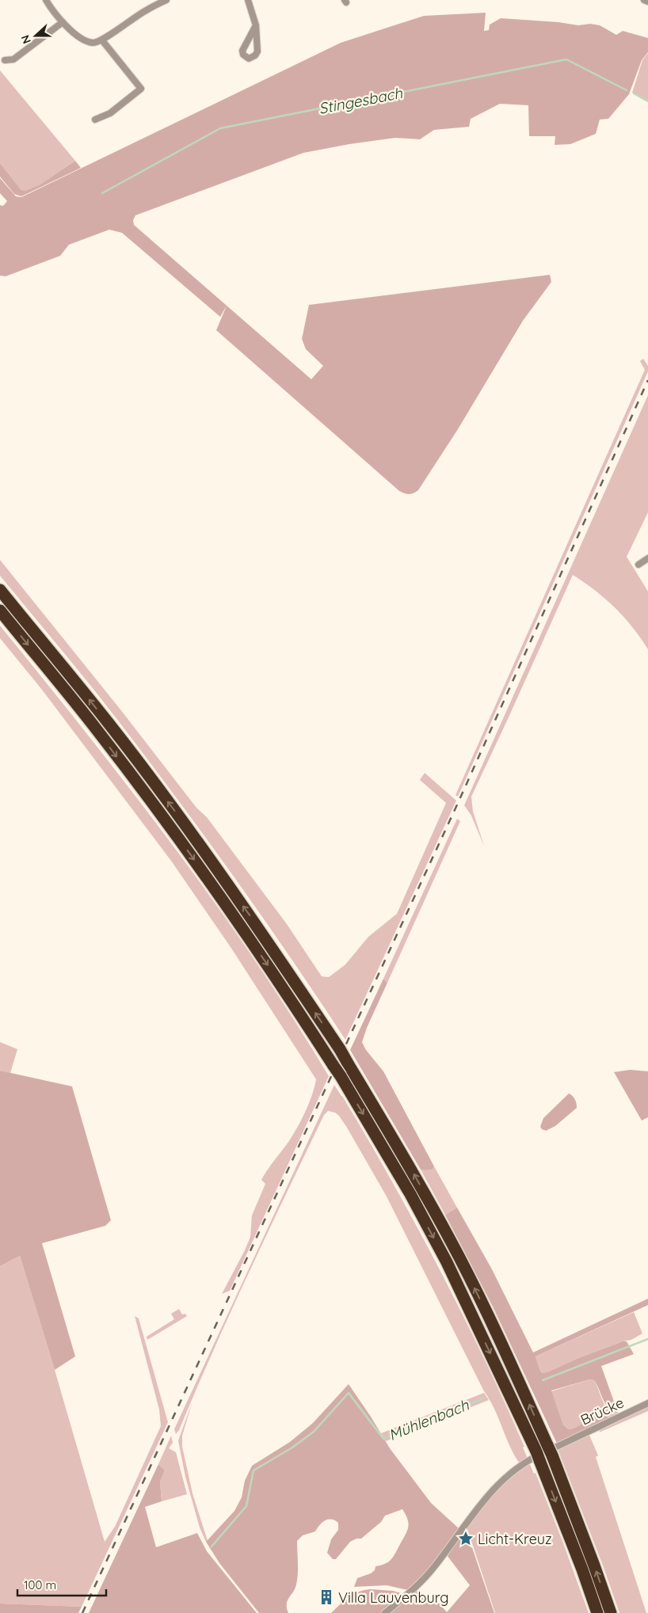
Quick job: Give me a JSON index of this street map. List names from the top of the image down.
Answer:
{
  "streets": {
    "street": ["Brücke"]
  },
  "water": ["Stingesbach", "Mühlenbach"],
  "places": {
    "place": ["Licht-Kreuz"],
    "building": ["Villa Lauvenburg"]
  },
  "scale_bar": "100 m",
  "north": "left"
}
